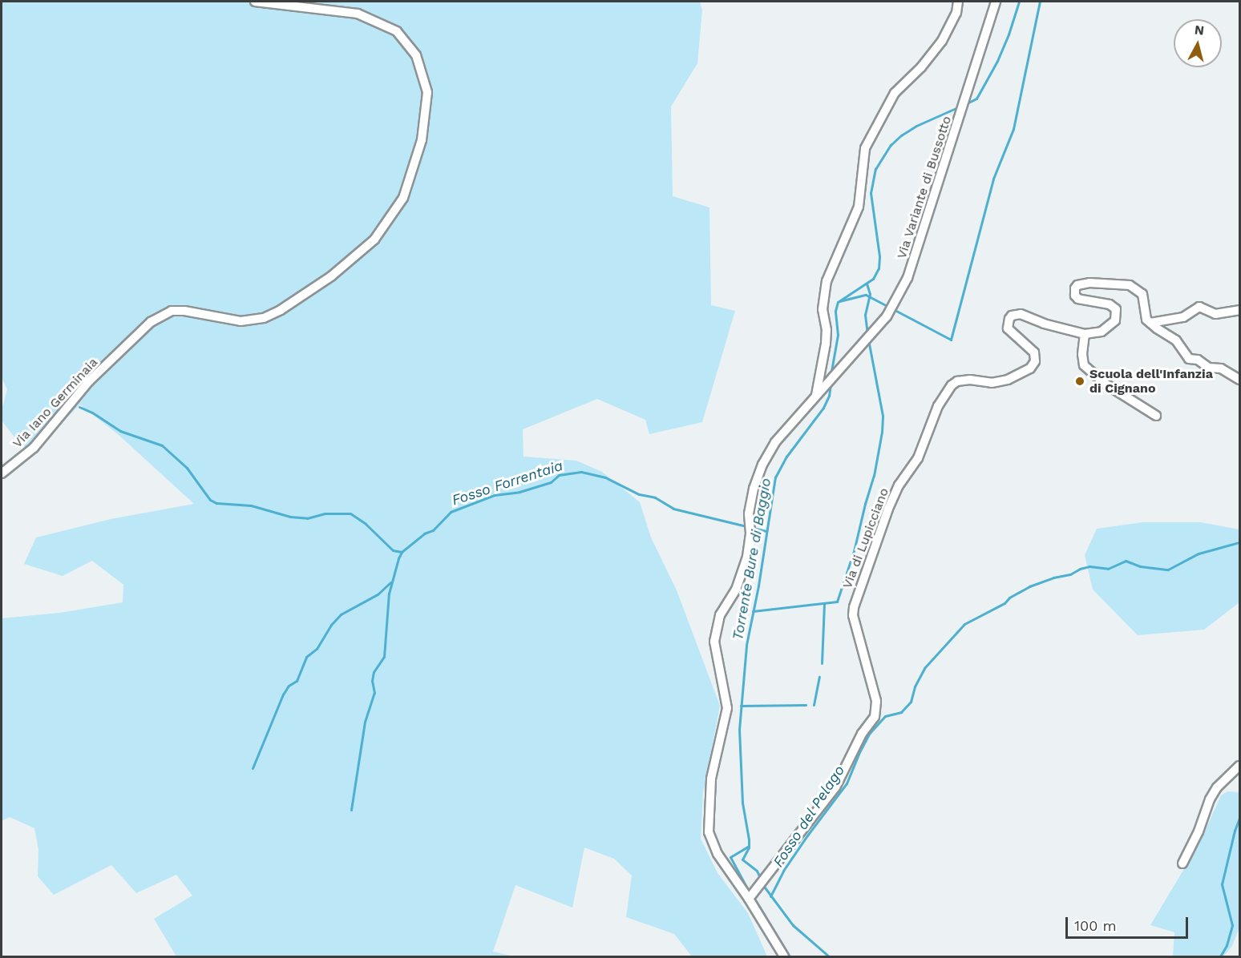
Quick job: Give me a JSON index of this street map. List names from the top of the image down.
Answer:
{
  "streets": {
    "street": ["Via Variante di Bussotto", "Via Iano Germinaia", "Via di Lupicciano"]
  },
  "crossings": [
    ["Via Variante di Bussotto", "Via di Lupicciano"]
  ],
  "water": ["Fosso Forrentaia", "Torrente Bure di Baggio", "Fosso del Pelago"],
  "places": ["Scuola dell'Infanzia di Cignano"],
  "scale_bar": "100 m",
  "north": "top"
}
